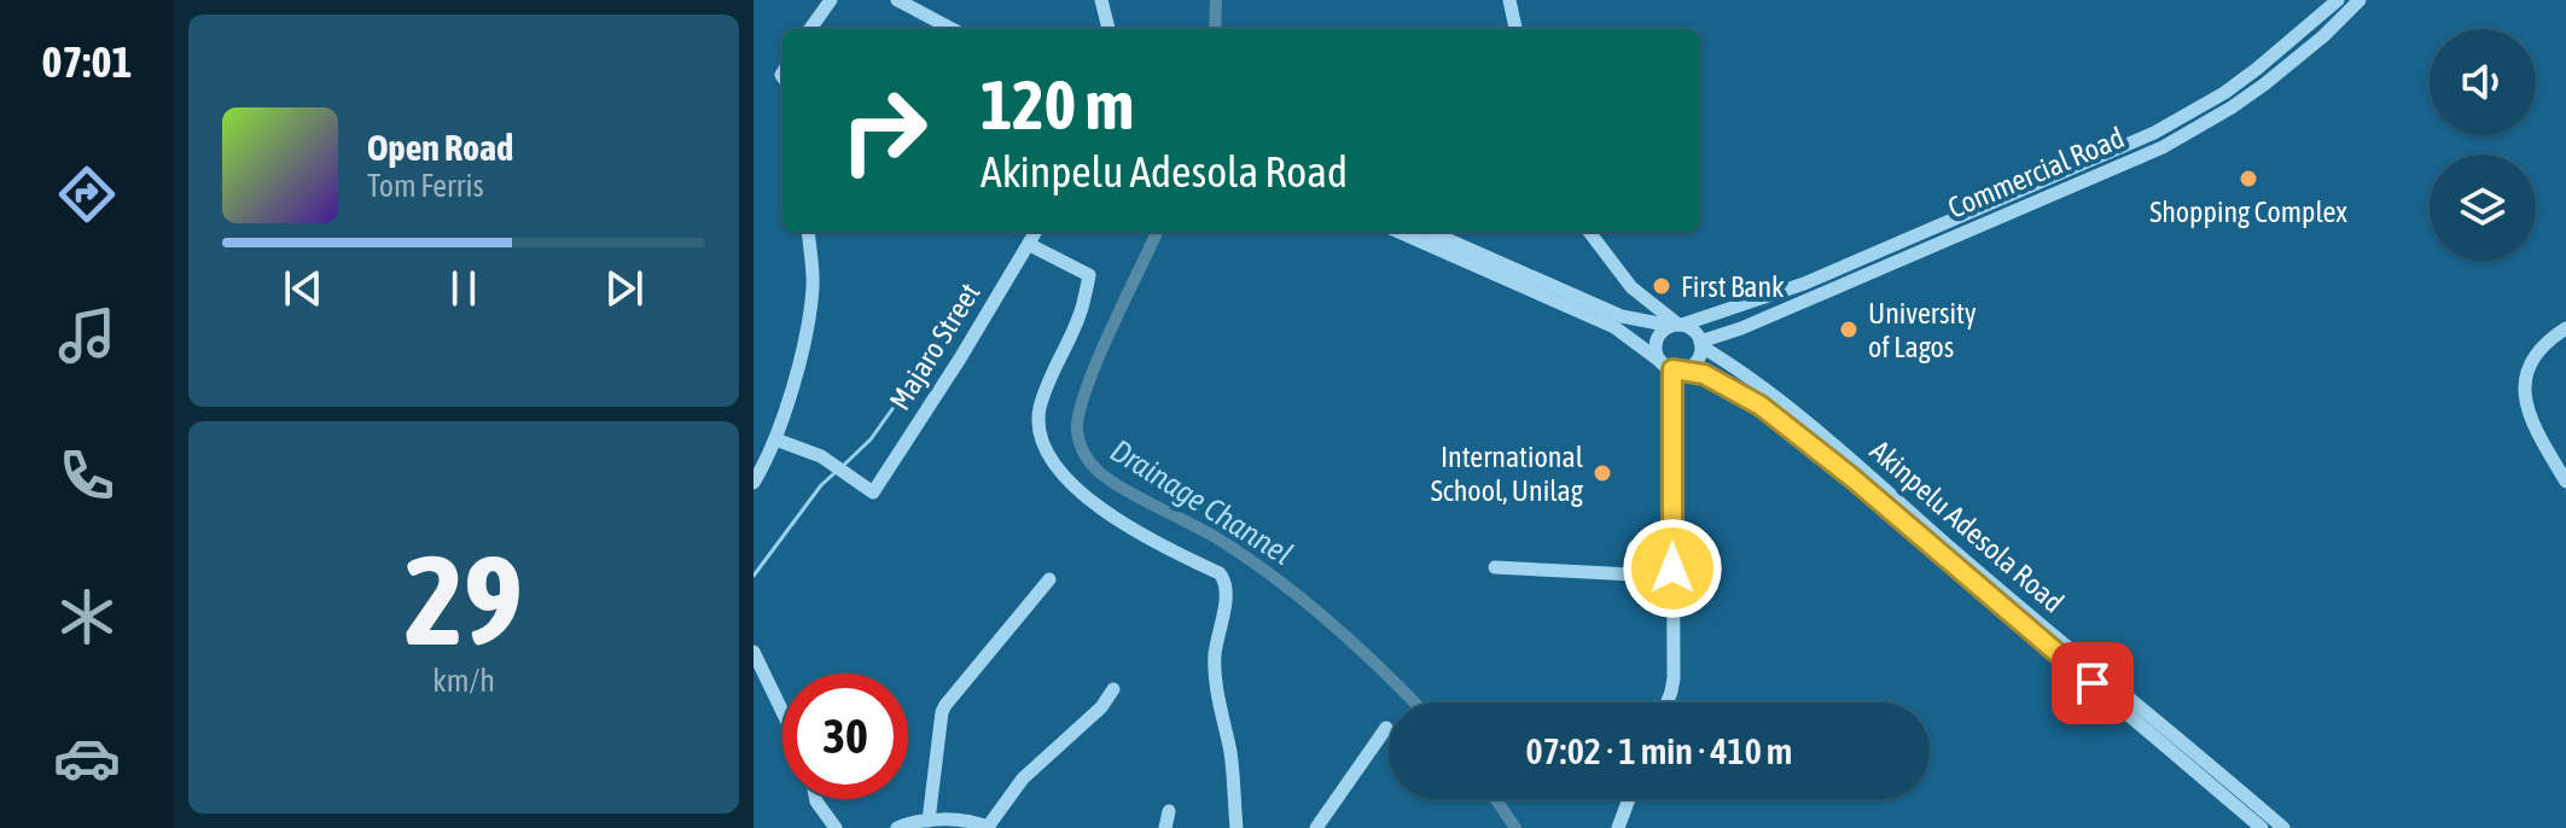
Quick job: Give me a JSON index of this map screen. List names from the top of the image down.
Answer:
{
  "streets": {
    "street": ["Commercial Road", "Majaro Street", "Akinpelu Adesola Road"]
  },
  "crossings": [
    ["Commercial Road", "Akinpelu Adesola Road"]
  ],
  "water": ["Drainage Channel"],
  "places": [
    "Shopping Complex",
    "First Bank",
    "University of Lagos",
    "International School, Unilag"
  ],
  "page": {
    "tabs": "07:01",
    "turn": ["120 m", "Akinpelu Adesola Road"],
    "song": ["Open Road", "Tom Ferris"],
    "tile": ["29", "km/h"],
    "limit": "30",
    "trip": "07:02 · 1 min · 410 m"
  }
}
